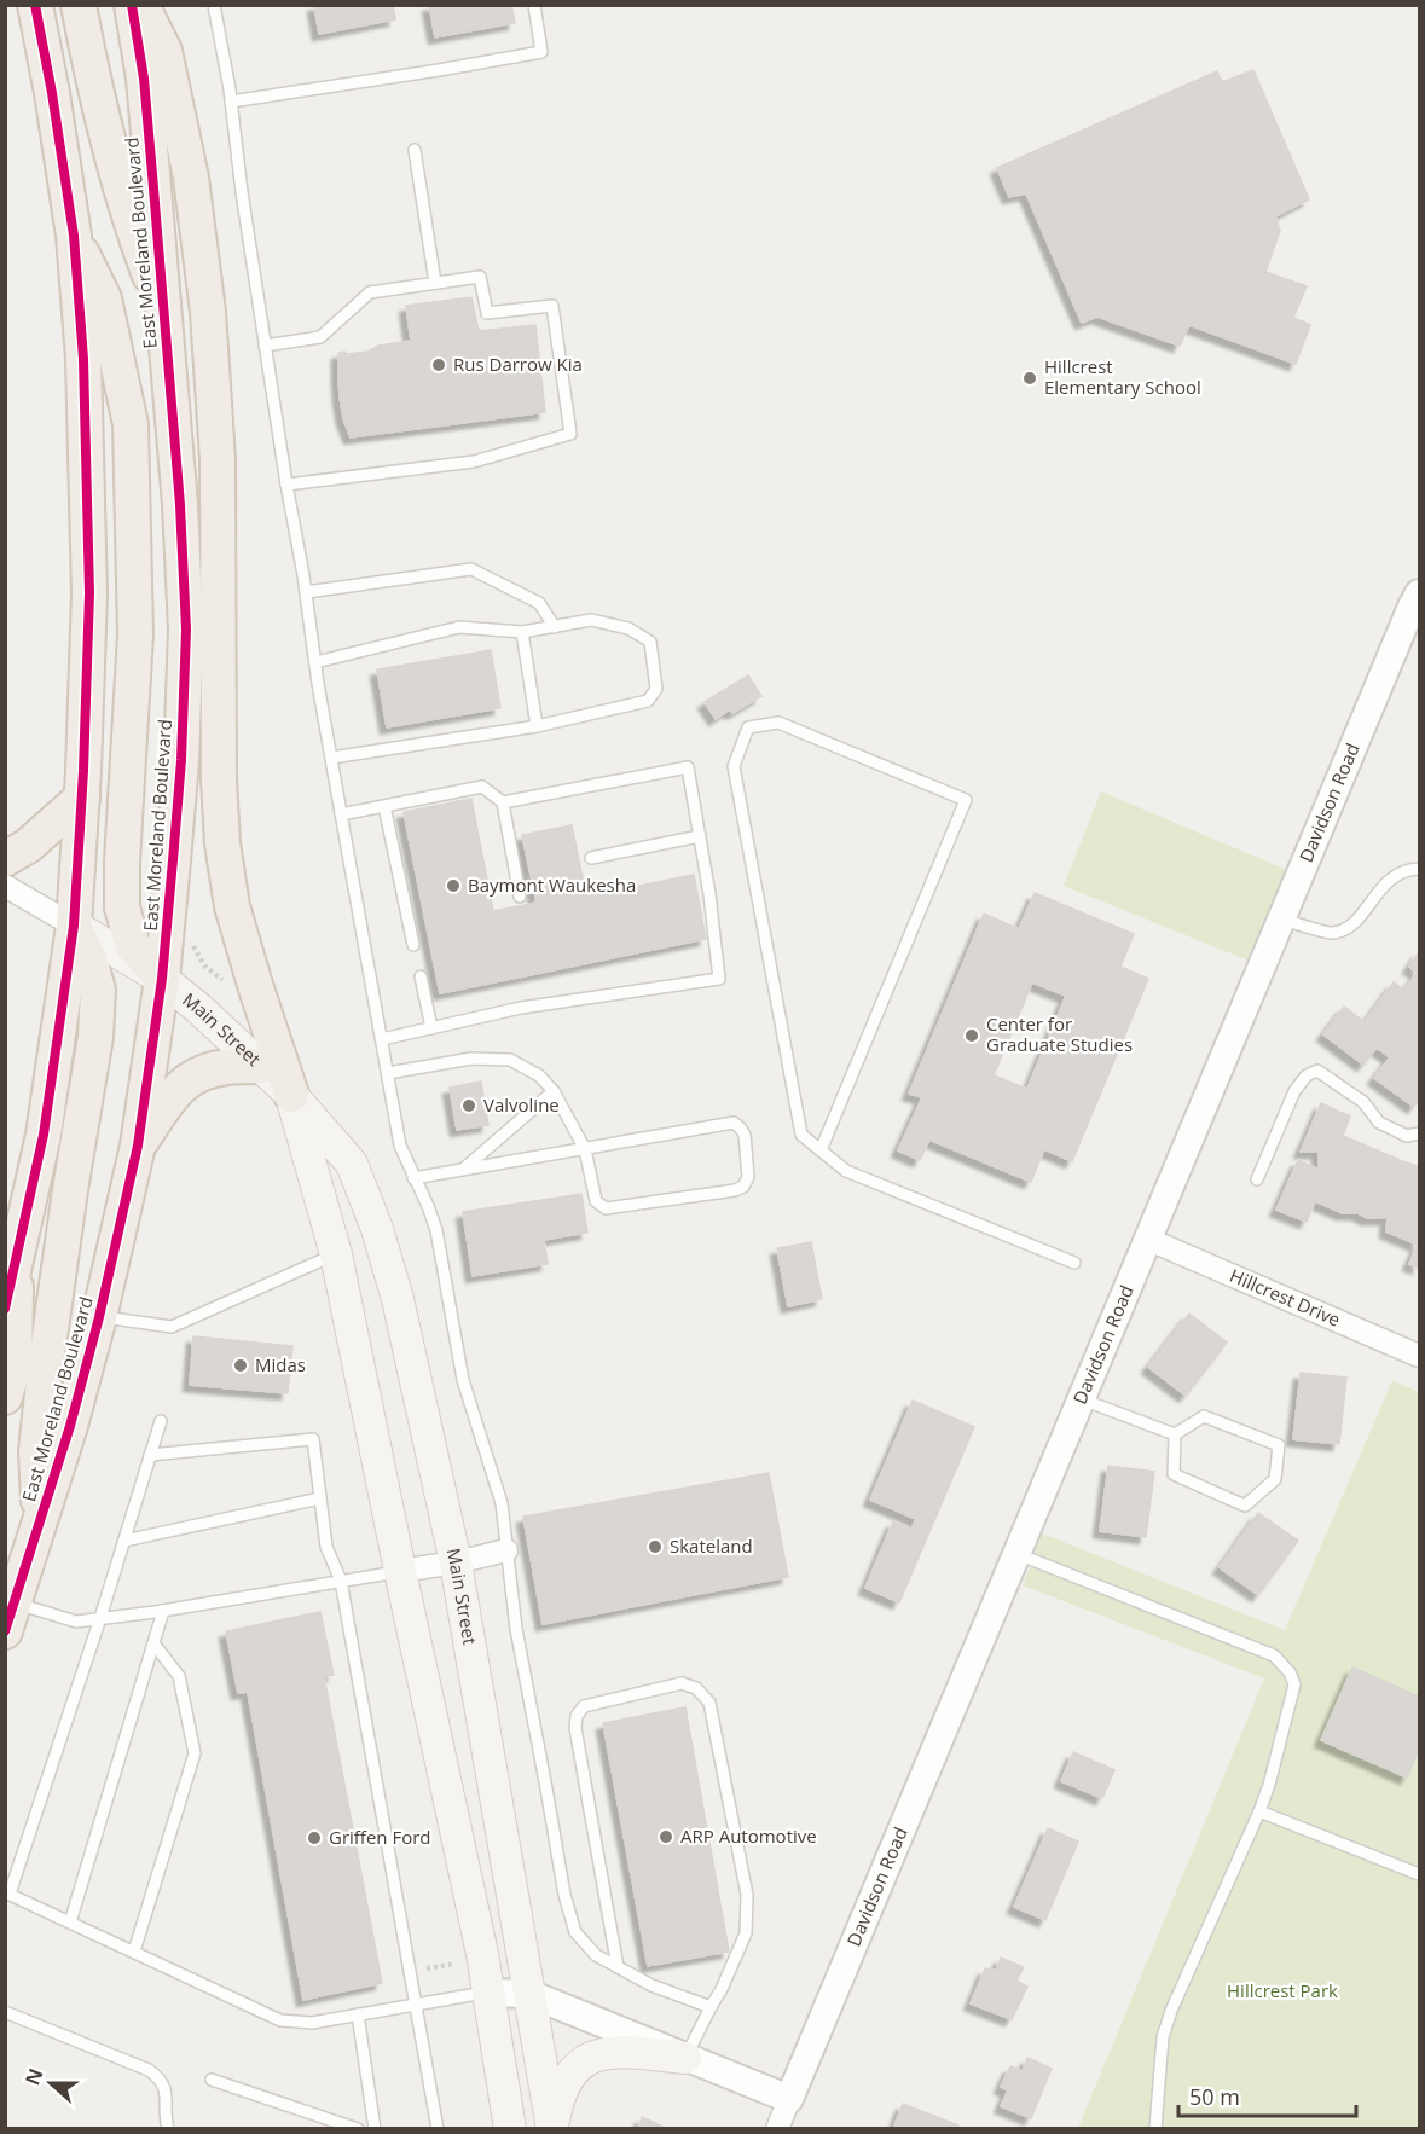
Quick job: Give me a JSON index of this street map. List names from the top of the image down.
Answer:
{
  "streets": {
    "main road": ["East Moreland Boulevard", "Main Street"],
    "street": ["Davidson Road", "Hillcrest Drive"]
  },
  "crossings": [
    ["East Moreland Boulevard", "Main Street"],
    ["Davidson Road", "Hillcrest Drive"]
  ],
  "parks": ["Hillcrest Park"],
  "places": [
    "Rus Darrow Kia",
    "Hillcrest Elementary School",
    "Baymont Waukesha",
    "Center for Graduate Studies",
    "Valvoline",
    "Midas",
    "Skateland",
    "ARP Automotive",
    "Griffen Ford"
  ],
  "scale_bar": "50 m",
  "north": "left"
}
